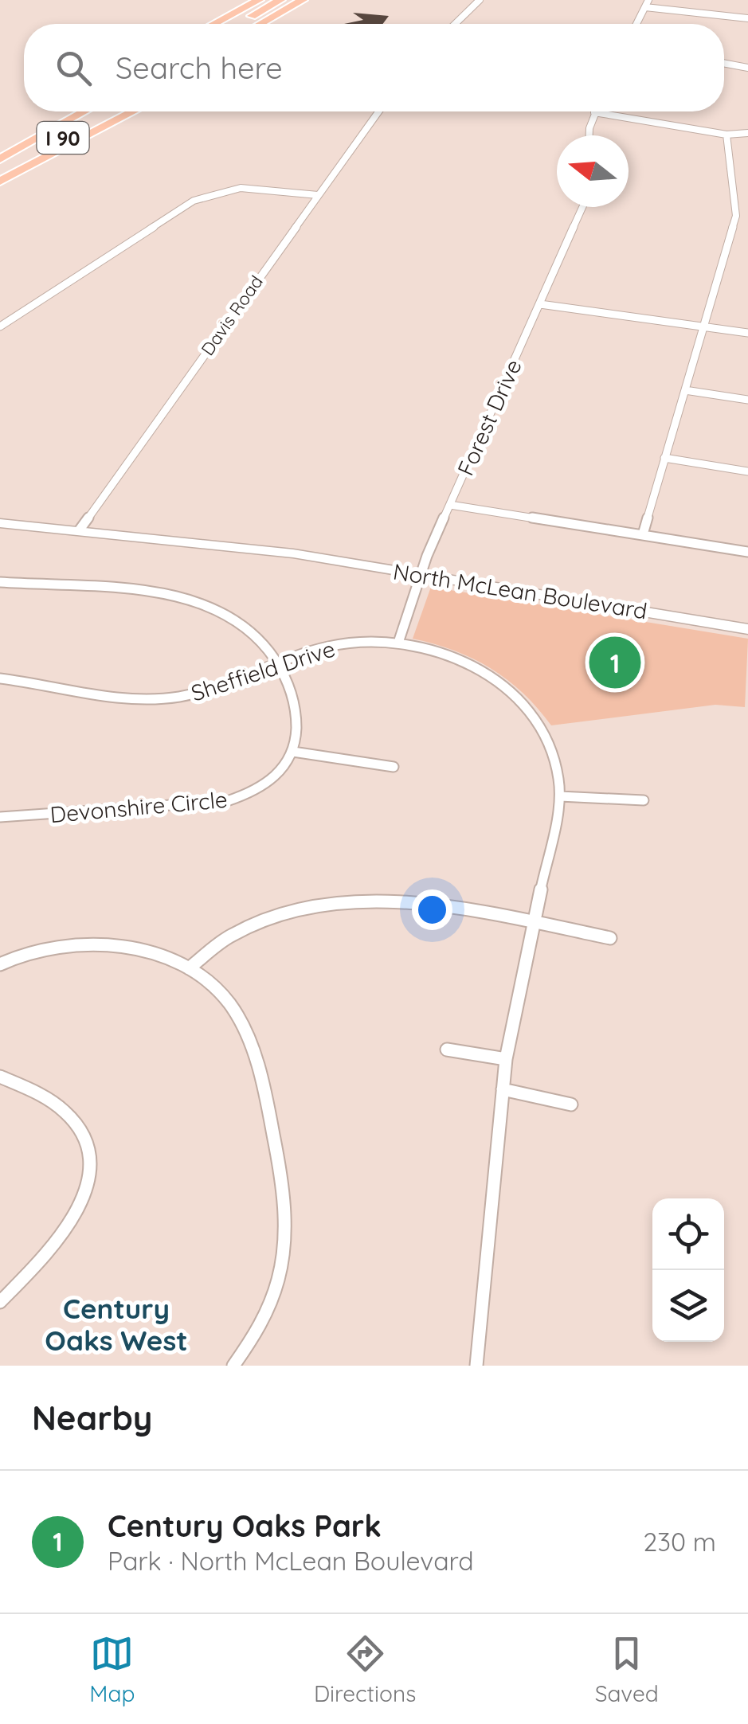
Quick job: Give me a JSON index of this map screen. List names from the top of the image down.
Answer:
{
  "streets": {
    "highway": ["I 90"],
    "main road": ["North McLean Boulevard"],
    "street": [
      "Davis Road",
      "Forest Drive",
      "Sheffield Drive",
      "Devonshire Circle"
    ]
  },
  "crossings": [
    ["Davis Road", "North McLean Boulevard"],
    ["Forest Drive", "North McLean Boulevard"],
    ["Forest Drive", "Sheffield Drive"]
  ],
  "districts": ["Century Oaks West"],
  "north": "left",
  "page": {
    "search": "Search here",
    "pins": "1",
    "heading": "Nearby",
    "list": [
      {
        "mark": "1",
        "name": "Century Oaks Park",
        "note": "Park · North McLean Boulevard",
        "value": "230 m"
      }
    ],
    "nav": ["Map", "Directions", "Saved"]
  }
}
